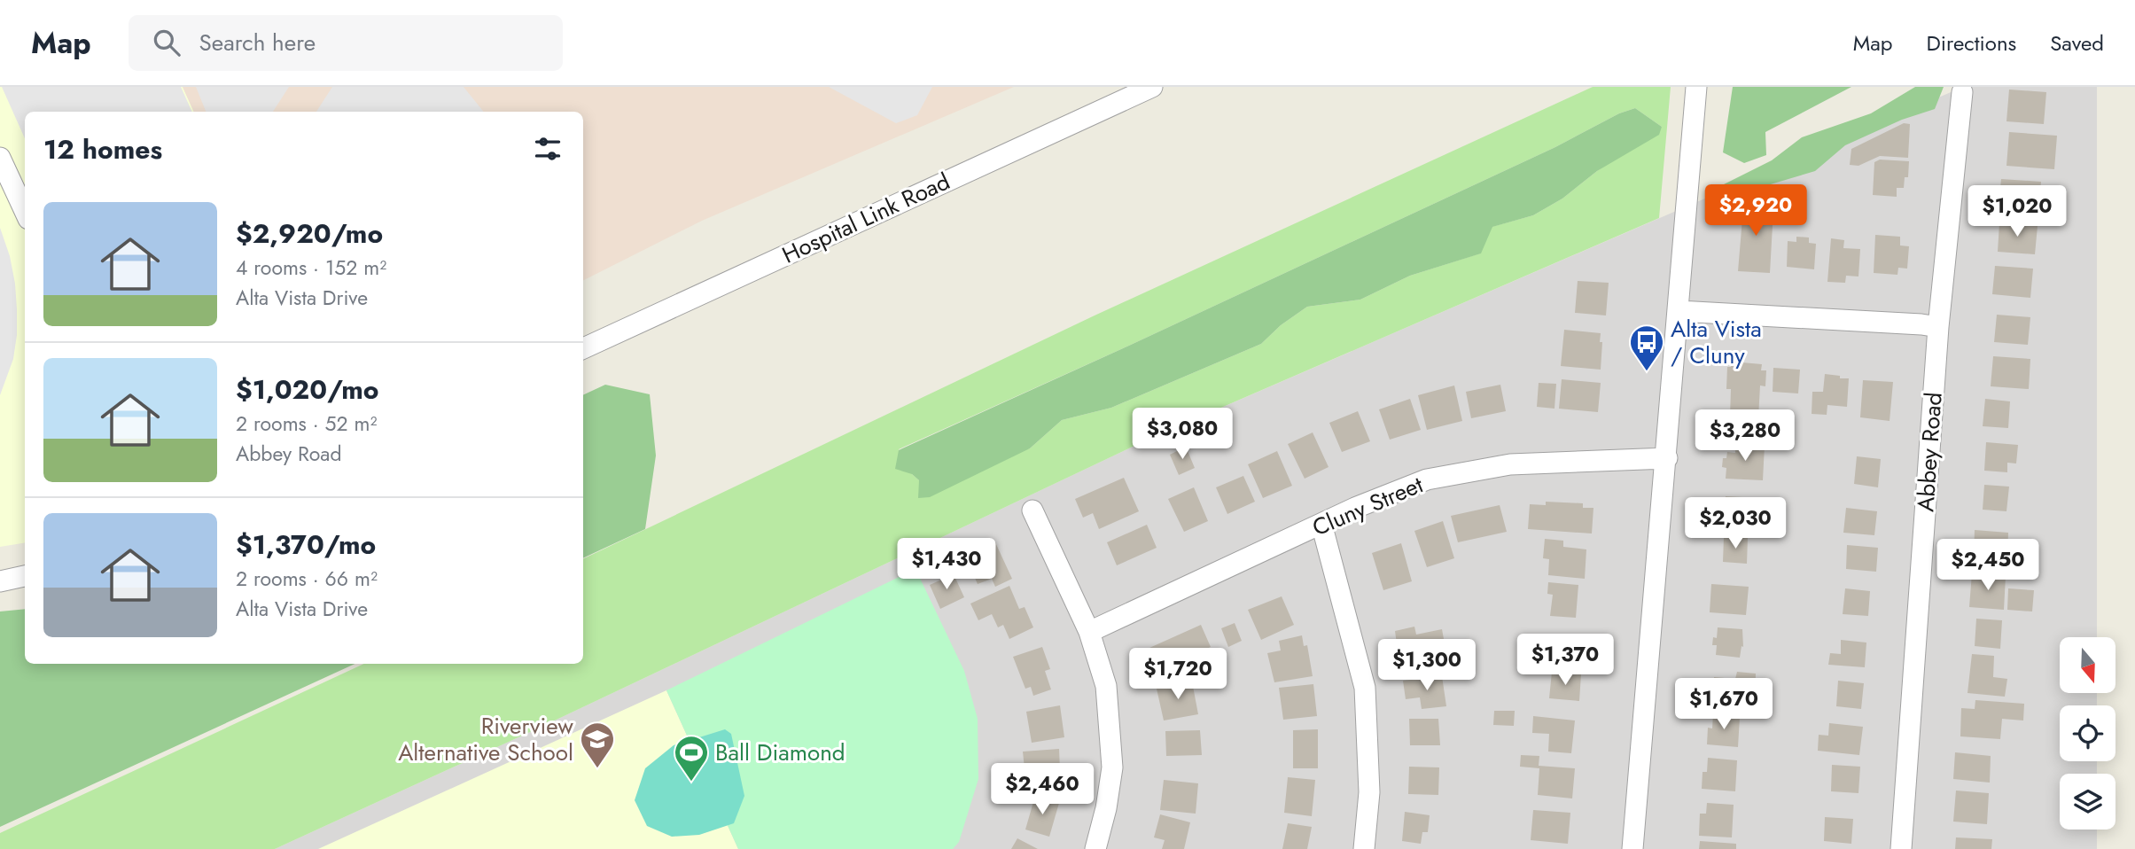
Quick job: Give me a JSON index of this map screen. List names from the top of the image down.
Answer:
{
  "streets": {
    "street": ["Hospital Link Road", "Abbey Road", "Cluny Street"]
  },
  "places": {
    "bus stop": ["Alta Vista / Cluny"],
    "school or university": ["Riverview Alternative School"],
    "sports": ["Ball Diamond"]
  },
  "north": "bottom",
  "page": {
    "header": "Map",
    "search": "Search here",
    "nav": ["Map", "Directions", "Saved"],
    "heading": "12 homes",
    "price": [
      "$2,920",
      "$1,020",
      "$3,080",
      "$3,280",
      "$2,030",
      "$1,430",
      "$2,450",
      "$1,370",
      "$1,300",
      "$1,720",
      "$1,670",
      "$2,460"
    ],
    "list": [
      {
        "name": "$2,920/mo",
        "note": "4 rooms · 152 m² · Alta Vista Drive"
      },
      {
        "name": "$1,020/mo",
        "note": "2 rooms · 52 m² · Abbey Road"
      },
      {
        "name": "$1,370/mo",
        "note": "2 rooms · 66 m² · Alta Vista Drive"
      }
    ]
  }
}
